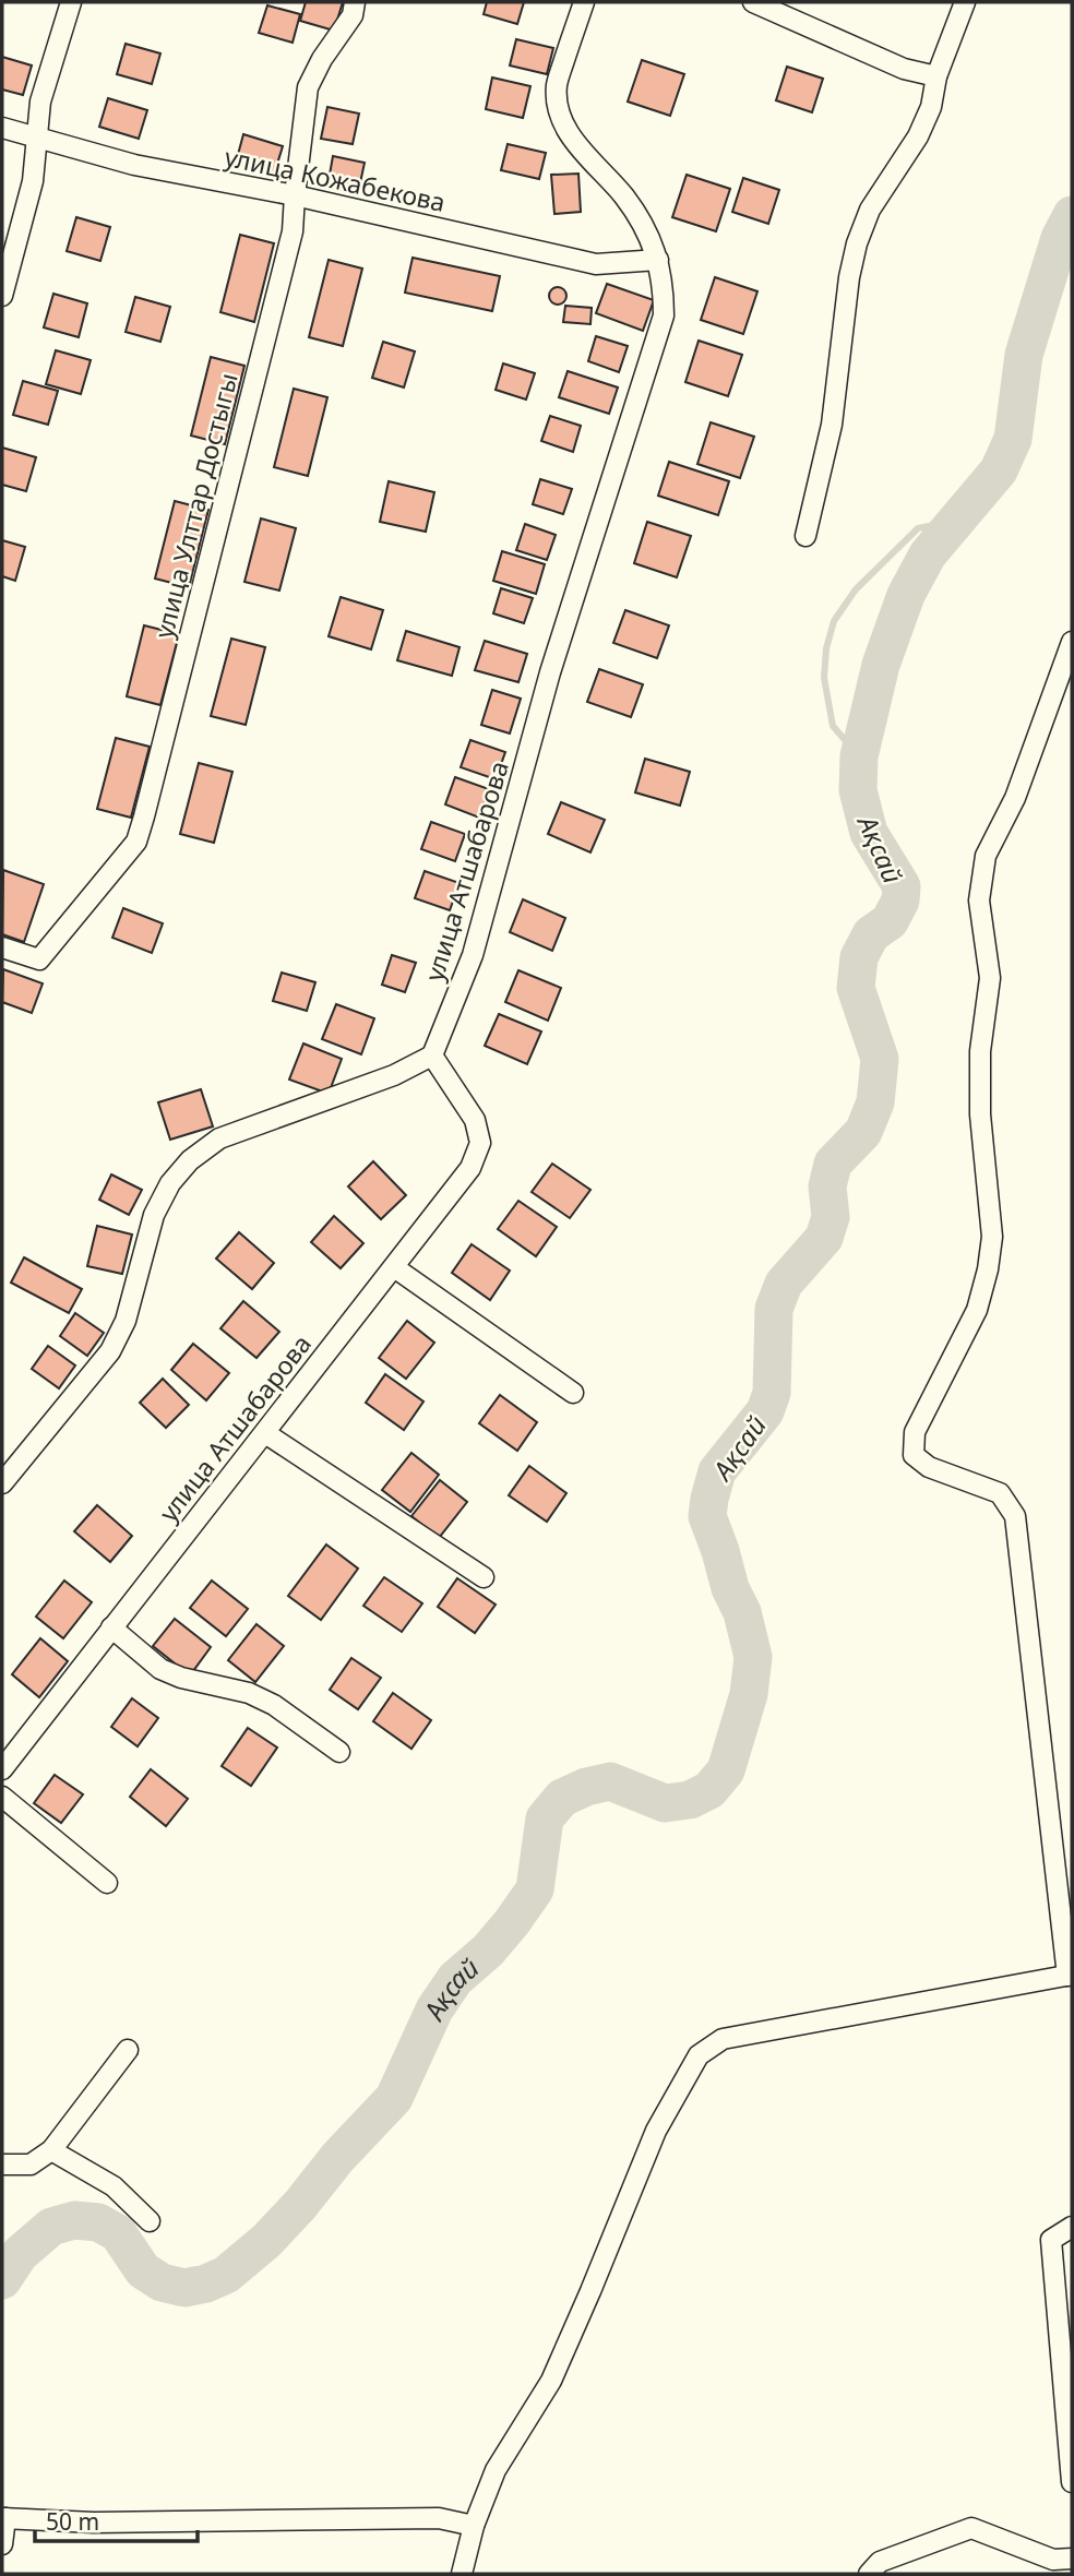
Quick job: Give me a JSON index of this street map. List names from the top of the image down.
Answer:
{
  "streets": {
    "street": ["улица Кожабекова", "улица Улттар Достыгы", "улица Атшабарова"]
  },
  "crossings": [
    ["улица Кожабекова", "улица Улттар Достыгы"],
    ["улица Кожабекова", "улица Атшабарова"]
  ],
  "water": ["Ақсай"],
  "scale_bar": "50 m"
}
